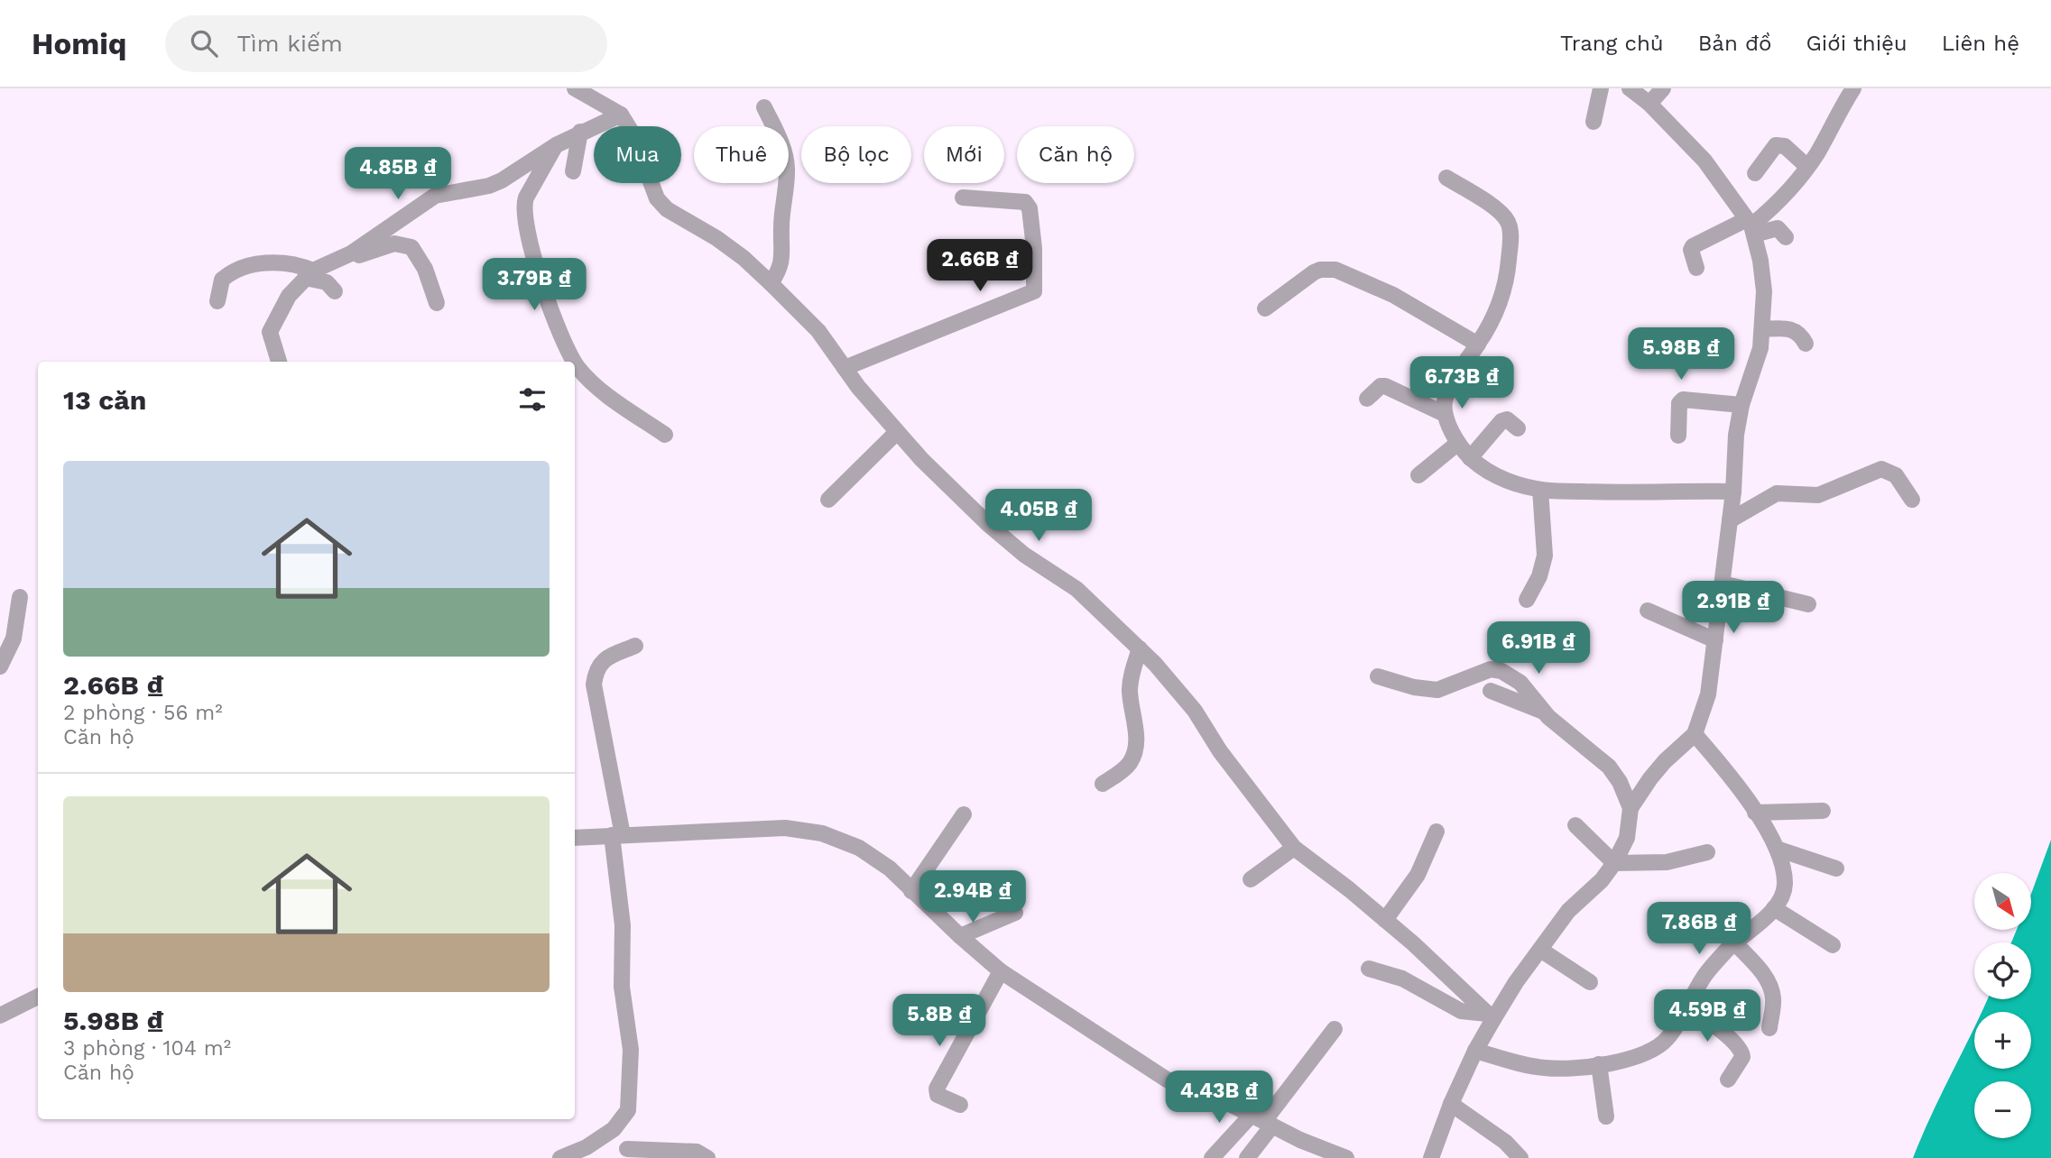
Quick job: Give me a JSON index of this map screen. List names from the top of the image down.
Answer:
{
  "north": "bottom right",
  "page": {
    "header": "Homiq",
    "search": "Tìm kiếm",
    "nav": [
      "Trang chủ",
      "Bản đồ",
      "Giới thiệu",
      "Liên hệ"
    ],
    "chip": [
      "Mua",
      "Thuê",
      "Bộ lọc",
      "Mới",
      "Căn hộ"
    ],
    "price": [
      "4.85B ₫",
      "2.66B ₫",
      "3.79B ₫",
      "5.98B ₫",
      "6.73B ₫",
      "4.05B ₫",
      "2.91B ₫",
      "6.91B ₫",
      "2.94B ₫",
      "7.86B ₫",
      "4.59B ₫",
      "5.8B ₫",
      "4.43B ₫"
    ],
    "heading": "13 căn",
    "list": [
      {
        "name": "2.66B ₫",
        "note": "2 phòng · 56 m² · Căn hộ"
      },
      {
        "name": "5.98B ₫",
        "note": "3 phòng · 104 m² · Căn hộ"
      }
    ],
    "map_buttons": ["+", "−"]
  }
}
